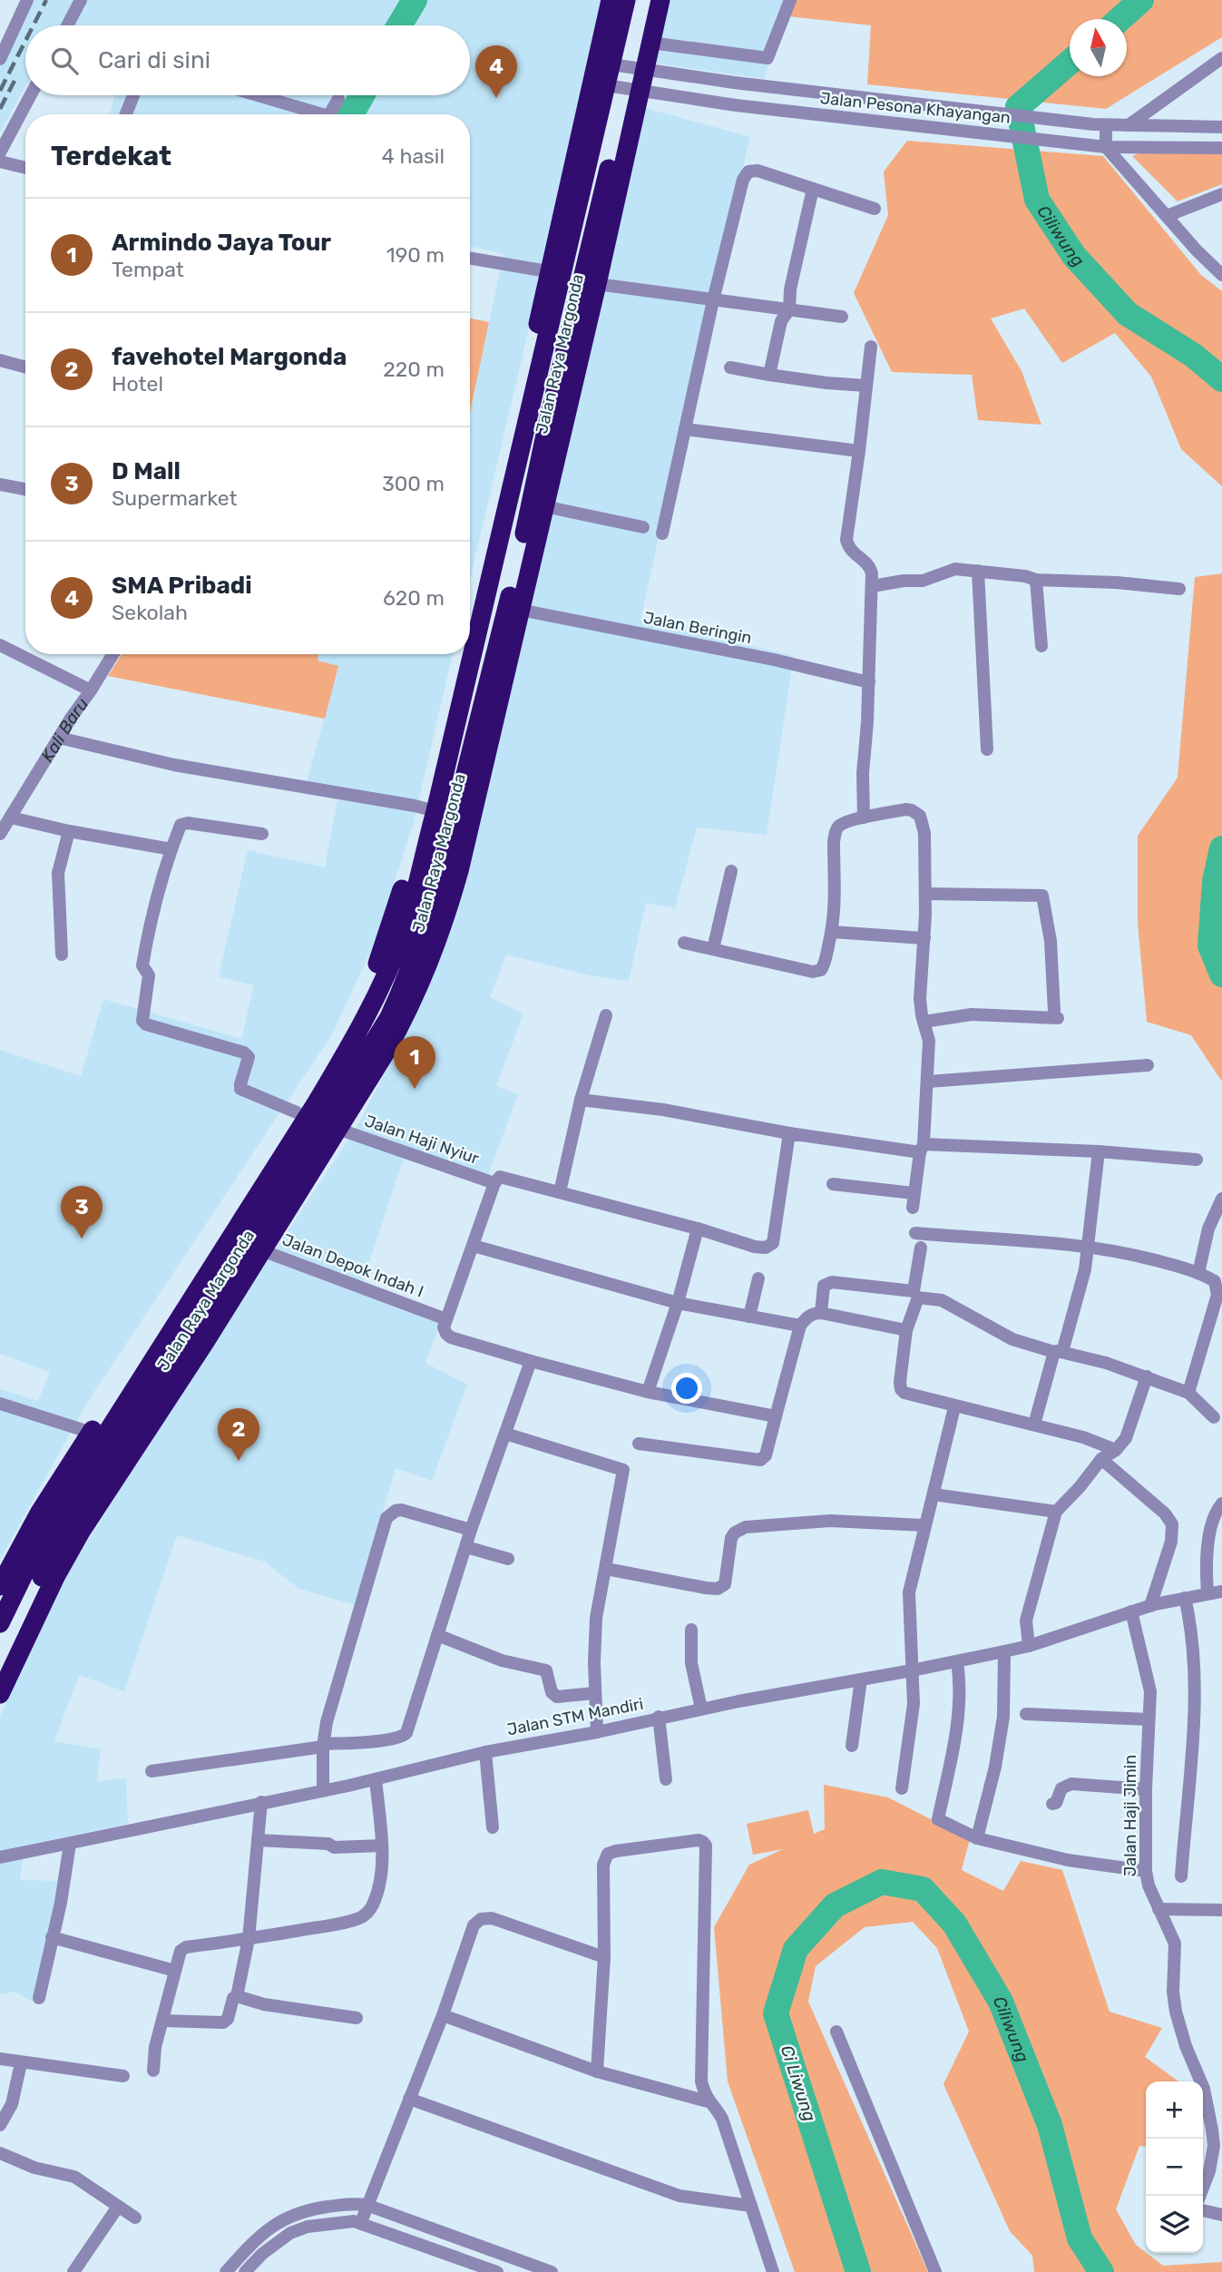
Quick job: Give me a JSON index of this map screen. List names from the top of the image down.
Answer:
{
  "streets": {
    "highway": ["Jalan Raya Margonda"],
    "street": [
      "Jalan Pesona Khayangan",
      "Jalan Beringin",
      "Jalan Haji Nyiur",
      "Jalan Depok Indah I",
      "Jalan STM Mandiri",
      "Jalan Haji Jimin"
    ]
  },
  "crossings": [
    ["Jalan Pesona Khayangan", "Jalan Raya Margonda"],
    ["Jalan Raya Margonda", "Jalan Beringin"],
    ["Jalan Raya Margonda", "Jalan Haji Nyiur"],
    ["Jalan Raya Margonda", "Jalan Depok Indah I"],
    ["Jalan STM Mandiri", "Jalan Haji Jimin"]
  ],
  "water": ["Ciliwung", "Kali Baru", "Ci Liwung"],
  "north": "top",
  "page": {
    "search": "Cari di sini",
    "pins": [
      "4",
      "1",
      "3",
      "2"
    ],
    "heading": ["Terdekat", "4 hasil"],
    "list": [
      {
        "mark": "1",
        "name": "Armindo Jaya Tour",
        "note": "Tempat",
        "value": "190 m"
      },
      {
        "mark": "2",
        "name": "favehotel Margonda",
        "note": "Hotel",
        "value": "220 m"
      },
      {
        "mark": "3",
        "name": "D Mall",
        "note": "Supermarket",
        "value": "300 m"
      },
      {
        "mark": "4",
        "name": "SMA Pribadi",
        "note": "Sekolah",
        "value": "620 m"
      }
    ],
    "map_buttons": ["+", "−"]
  }
}
